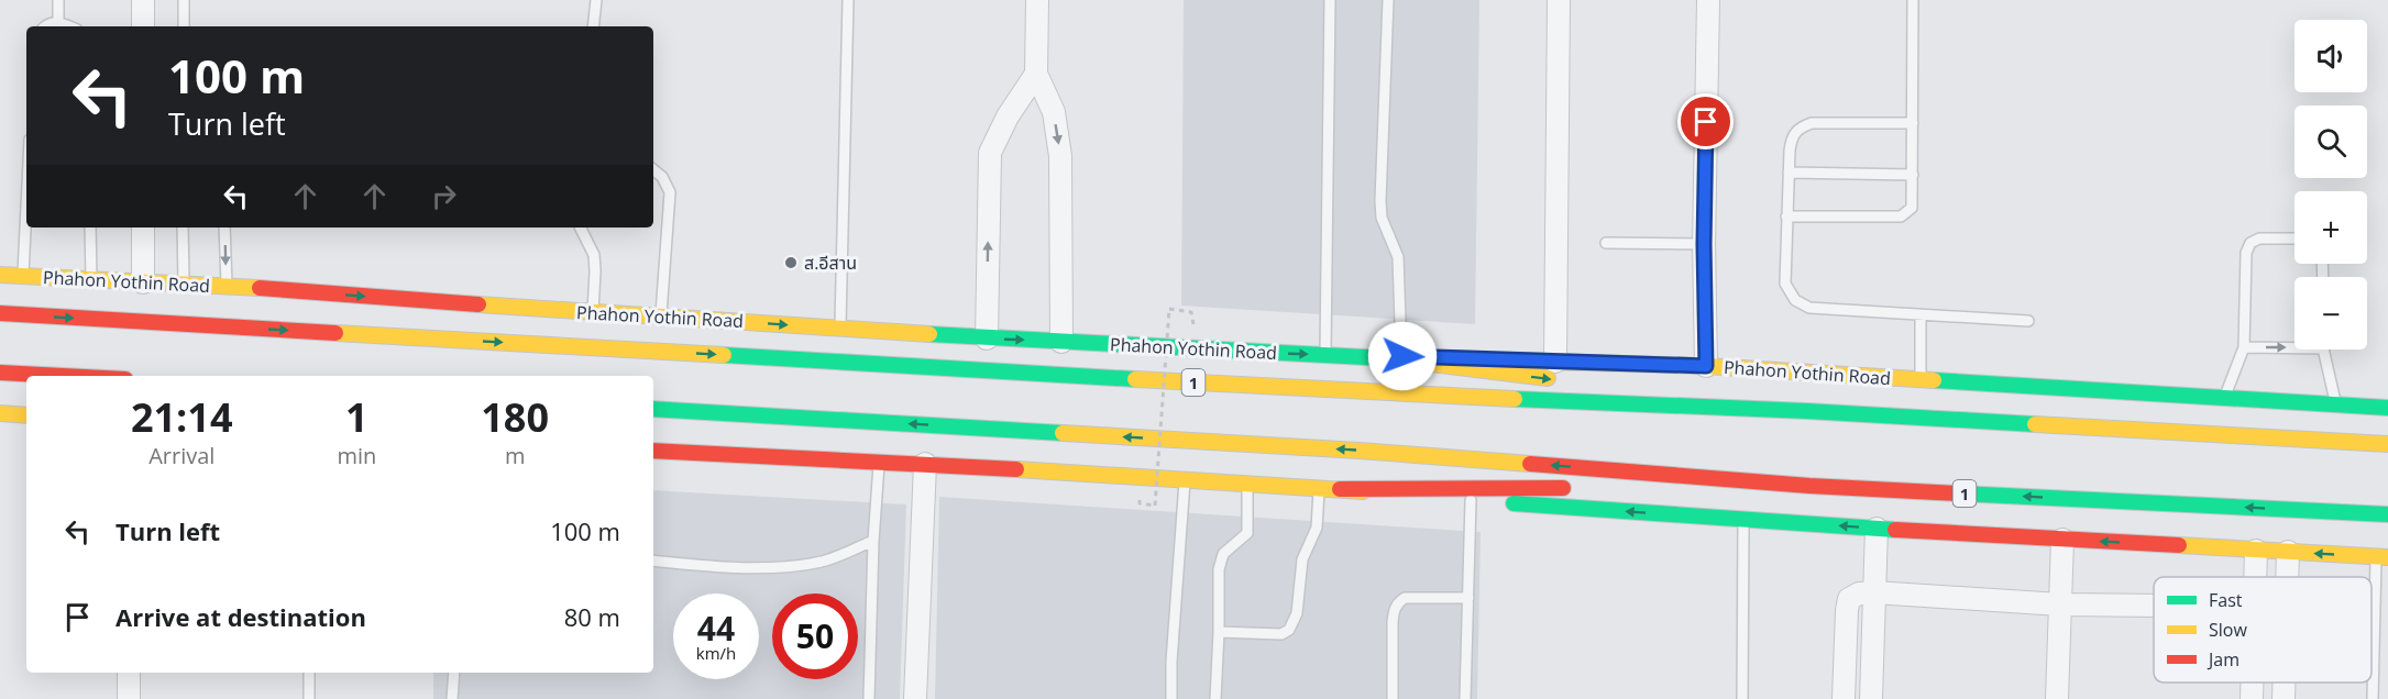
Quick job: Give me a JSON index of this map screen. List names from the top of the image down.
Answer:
{
  "streets": {
    "main road": ["Phahon Yothin Road", "1"]
  },
  "places": ["ส.อีสาน"],
  "legend": ["Fast", "Slow", "Jam"],
  "page": {
    "map_buttons": ["+", "−"],
    "turn": ["100 m", "Turn left"],
    "eta": [
      "21:14",
      "Arrival",
      "1",
      "min",
      "180",
      "m"
    ],
    "list": [
      {
        "name": "Turn left",
        "value": "100 m"
      },
      {
        "name": "Arrive at destination",
        "value": "80 m"
      }
    ],
    "speed": "44 km/h",
    "limit": "50"
  }
}
